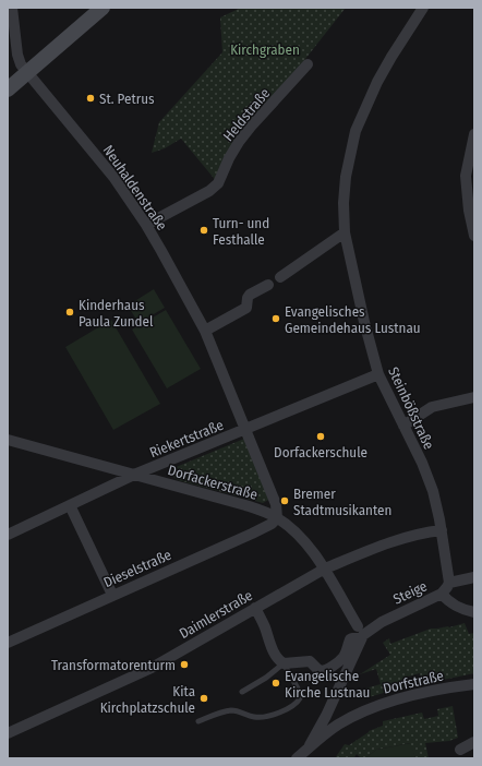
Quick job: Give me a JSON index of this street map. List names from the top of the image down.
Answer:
{
  "streets": {
    "street": [
      "Heldstraße",
      "Neuhaldenstraße",
      "Steinbößstraße",
      "Riekertstraße",
      "Dorfackerstraße",
      "Dieselstraße",
      "Steige",
      "Daimlerstraße",
      "Dorfstraße"
    ]
  },
  "crossings": [
    ["Heldstraße", "Neuhaldenstraße"],
    ["Neuhaldenstraße", "Riekertstraße"],
    ["Neuhaldenstraße", "Dorfackerstraße"],
    ["Neuhaldenstraße", "Dieselstraße"],
    ["Steinbößstraße", "Riekertstraße"],
    ["Steinbößstraße", "Daimlerstraße"],
    ["Riekertstraße", "Dorfackerstraße"],
    ["Dorfackerstraße", "Dieselstraße"],
    ["Dorfackerstraße", "Daimlerstraße"]
  ],
  "parks": ["Kirchgraben"],
  "places": [
    "St. Petrus",
    "Turn- und Festhalle",
    "Kinderhaus Paula Zundel",
    "Evangelisches Gemeindehaus Lustnau",
    "Dorfackerschule",
    "Bremer Stadtmusikanten",
    "Transformatorenturm",
    "Evangelische Kirche Lustnau",
    "Kita Kirchplatzschule"
  ]
}
